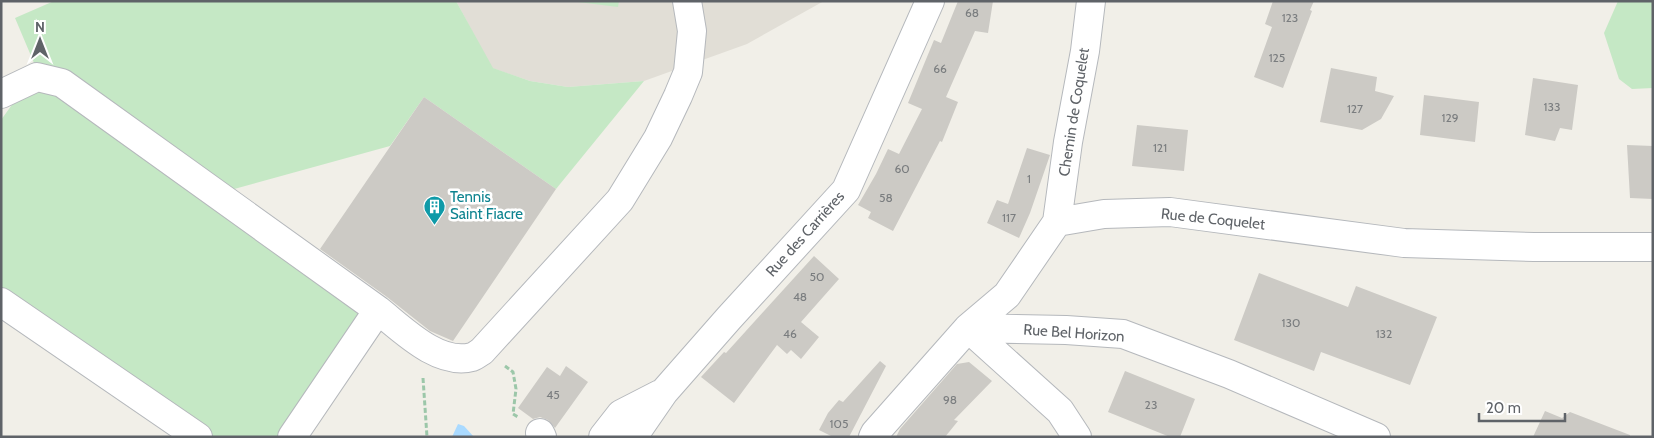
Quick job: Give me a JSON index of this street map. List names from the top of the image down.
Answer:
{
  "streets": {
    "street": [
      "Chemin de Coquelet",
      "Rue de Coquelet",
      "Rue des Carrières",
      "Rue Bel Horizon"
    ]
  },
  "crossings": [
    ["Chemin de Coquelet", "Rue de Coquelet"]
  ],
  "places": {
    "building": ["Tennis Saint Fiacre"]
  },
  "house_numbers": [
    "68",
    "123",
    "125",
    "66",
    "133",
    "127",
    "129",
    "121",
    "60",
    "1",
    "58",
    "117",
    "50",
    "48",
    "130",
    "46",
    "132",
    "45",
    "98",
    "23",
    "105"
  ],
  "scale_bar": "20 m",
  "north": "top"
}
